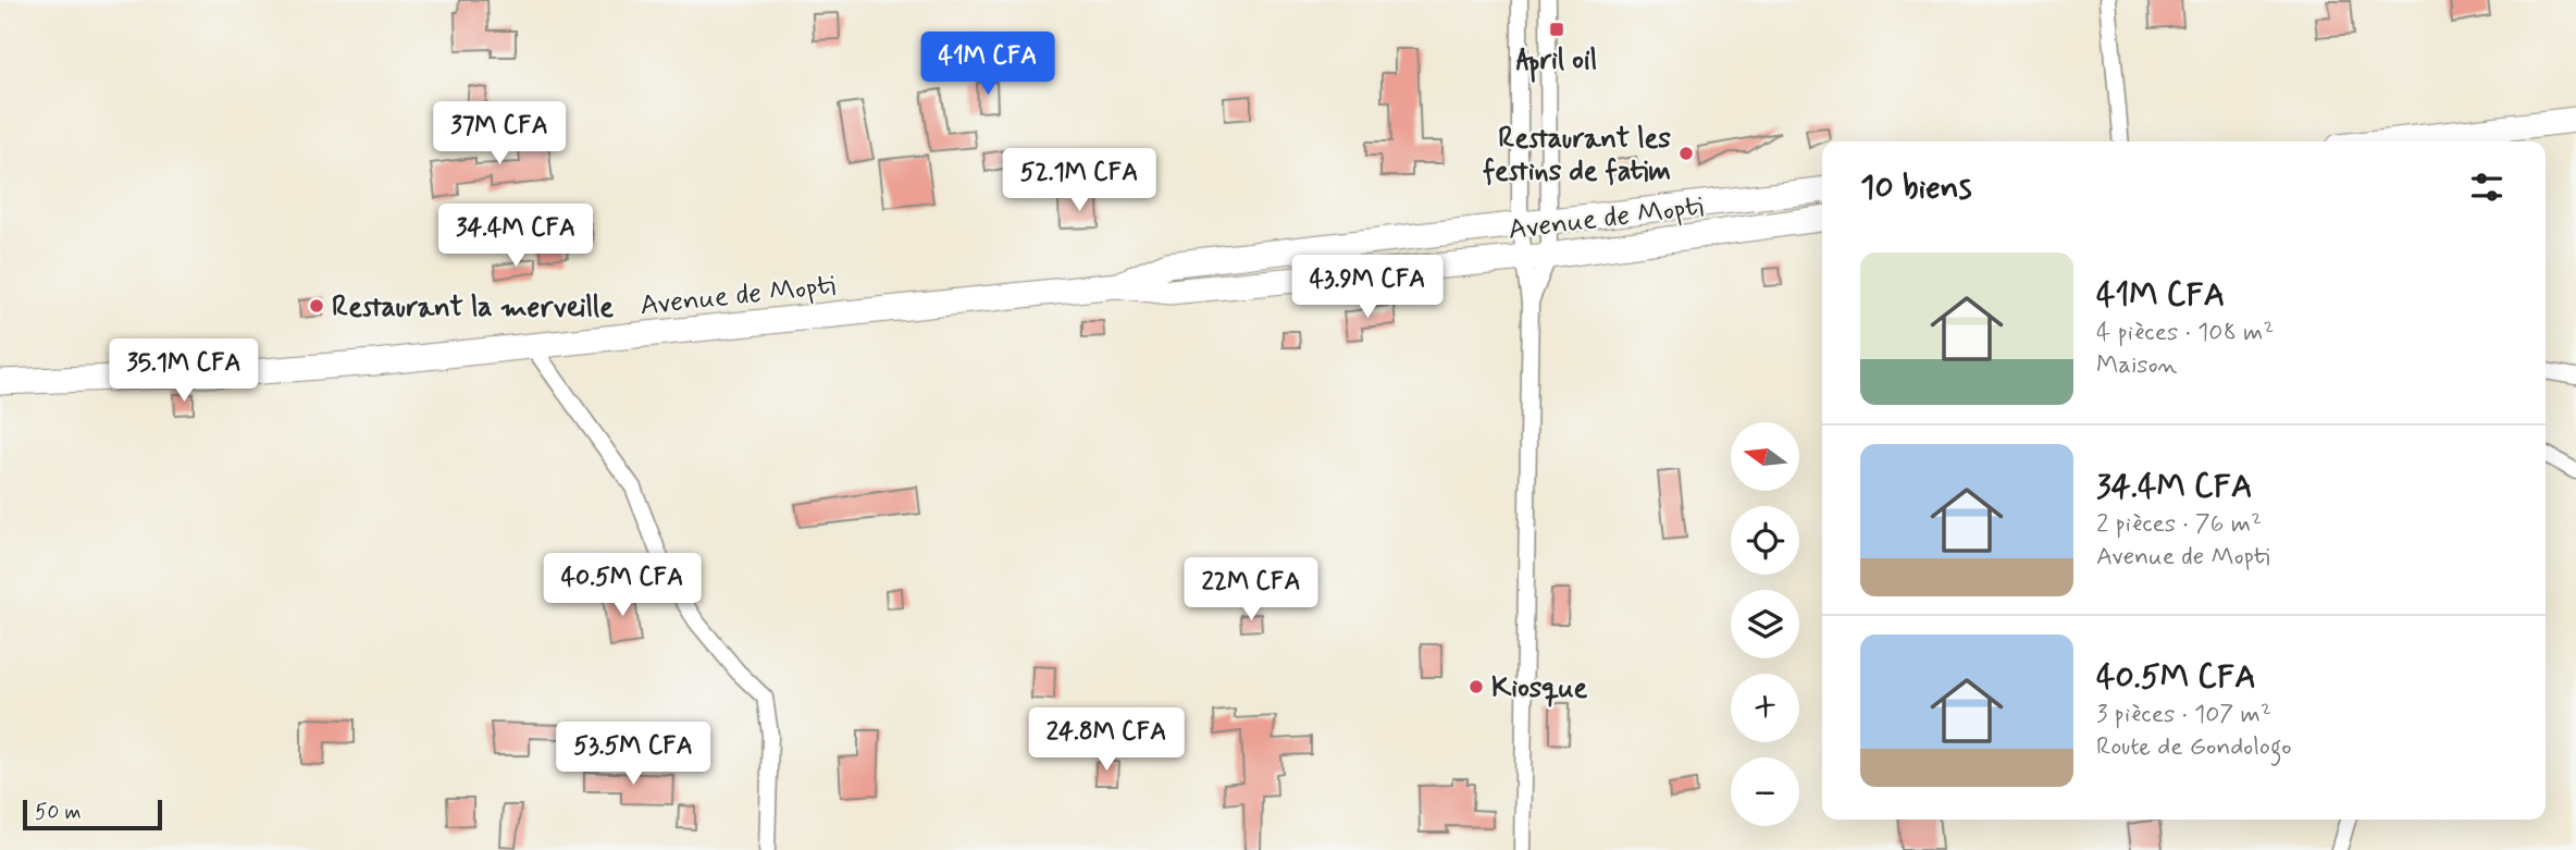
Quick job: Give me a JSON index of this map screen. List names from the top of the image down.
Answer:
{
  "streets": {
    "main road": ["Avenue de Mopti"]
  },
  "places": {
    "transit": ["April oil"],
    "other": ["Restaurant les festins de fatim", "Restaurant la merveille", "Kiosque"]
  },
  "scale_bar": "50 m",
  "north": "left",
  "page": {
    "price": [
      "41M CFA",
      "37M CFA",
      "52.1M CFA",
      "34.4M CFA",
      "43.9M CFA",
      "35.1M CFA",
      "40.5M CFA",
      "22M CFA",
      "24.8M CFA",
      "53.5M CFA"
    ],
    "heading": "10 biens",
    "list": [
      {
        "name": "41M CFA",
        "note": "4 pièces · 108 m² · Maison"
      },
      {
        "name": "34.4M CFA",
        "note": "2 pièces · 76 m² · Avenue de Mopti"
      },
      {
        "name": "40.5M CFA",
        "note": "3 pièces · 107 m² · Route de Gondologo"
      }
    ],
    "map_buttons": ["+", "−"],
    "scale": "50 m"
  }
}
